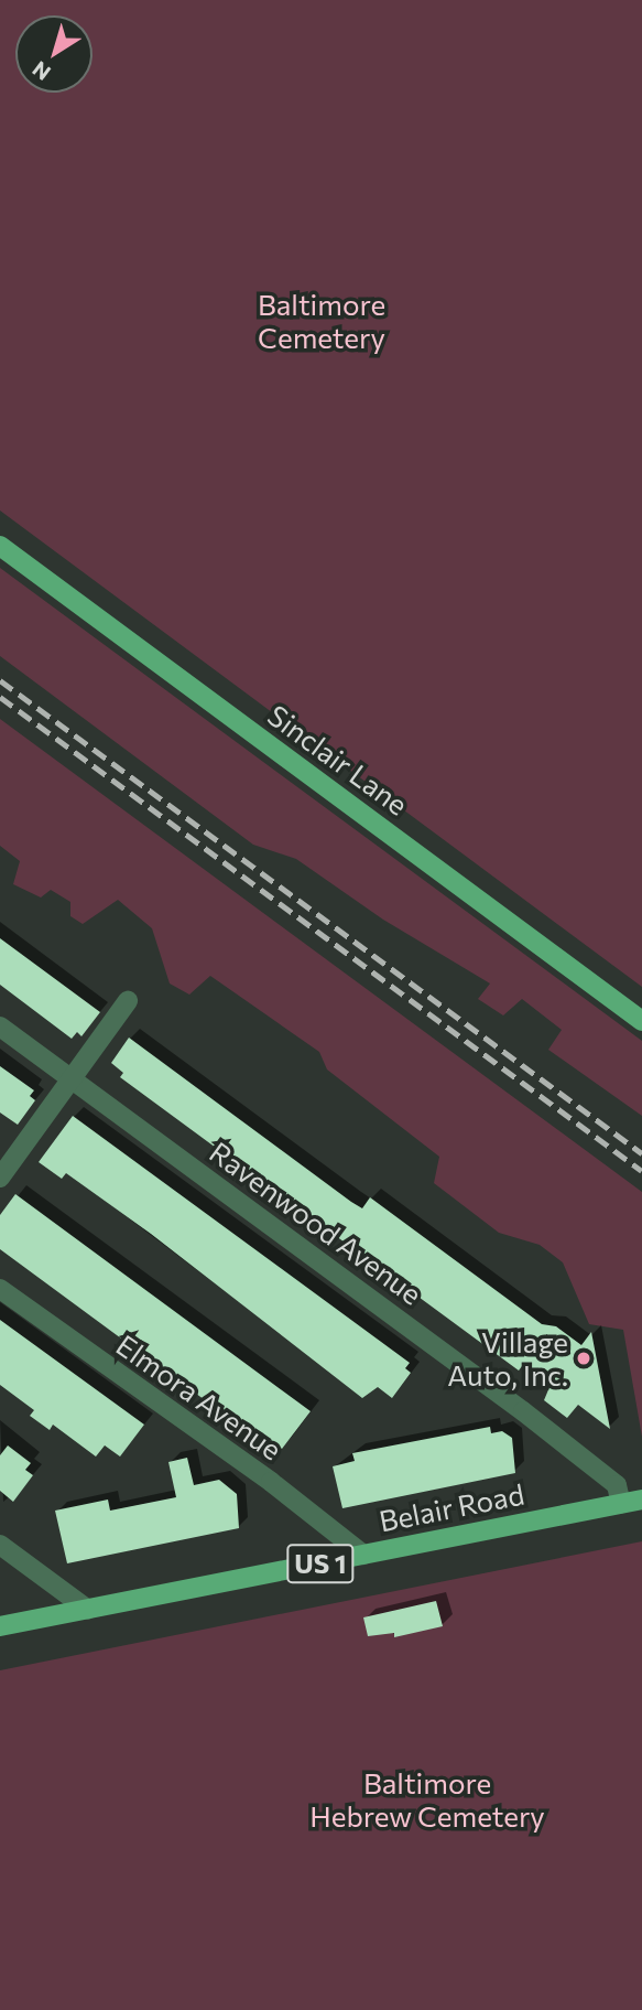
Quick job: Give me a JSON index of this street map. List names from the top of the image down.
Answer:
{
  "streets": {
    "main road": ["Sinclair Lane", "Belair Road", "US 1"],
    "street": ["Ravenwood Avenue", "Elmora Avenue"]
  },
  "crossings": [
    ["Ravenwood Avenue", "Belair Road"],
    ["Elmora Avenue", "Belair Road"]
  ],
  "parks": ["Baltimore Cemetery", "Baltimore Hebrew Cemetery"],
  "places": ["Village Auto, Inc."],
  "north": "bottom left"
}
